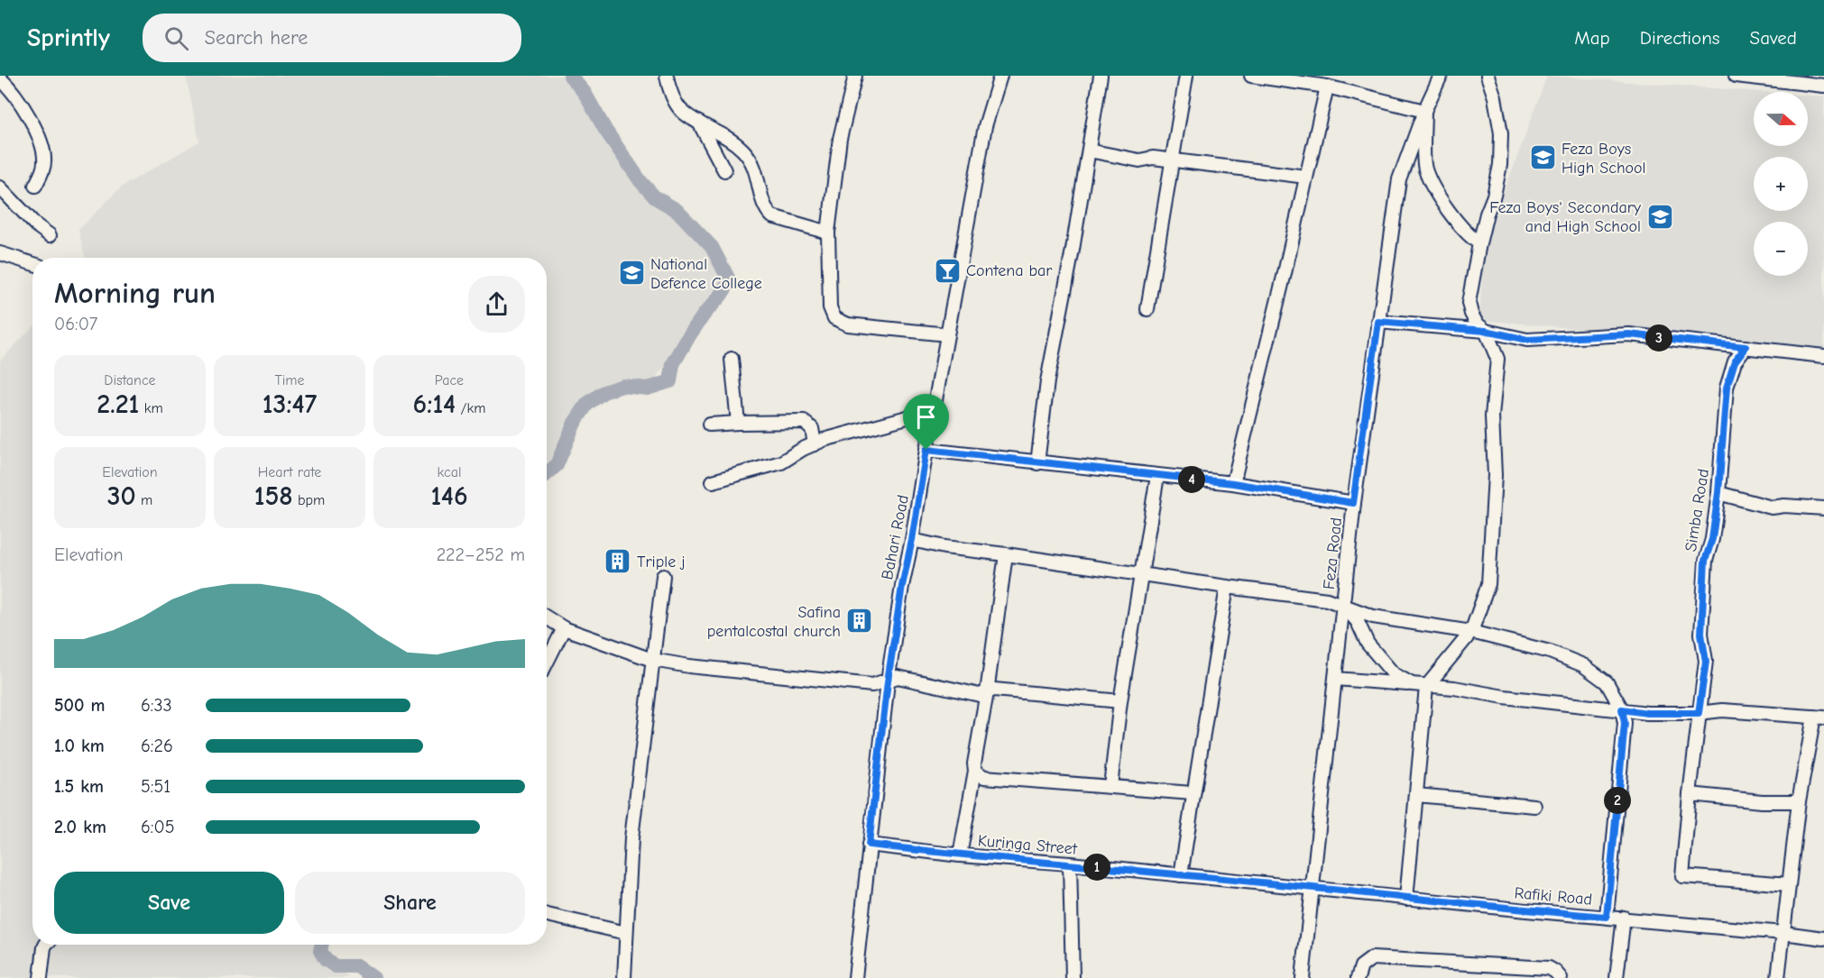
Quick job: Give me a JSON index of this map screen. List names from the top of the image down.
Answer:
{
  "streets": {
    "street": [
      "Simba Road",
      "Bahari Road",
      "Feza Road",
      "Kuringa Street",
      "Rafiki Road"
    ]
  },
  "crossings": [
    ["Bahari Road", "Kuringa Street"],
    ["Feza Road", "Kuringa Street"],
    ["Feza Road", "Rafiki Road"],
    ["Kuringa Street", "Rafiki Road"]
  ],
  "places": {
    "school or university": ["Feza Boys High School", "Feza Boys' Secondary and High School", "National Defence College"],
    "bar": ["Contena bar"],
    "building": ["Triple j", "Safina pentalcostal church"]
  },
  "north": "right",
  "page": {
    "header": "Sprintly",
    "search": "Search here",
    "nav": ["Map", "Directions", "Saved"],
    "map_buttons": ["+", "−"],
    "heading": ["Morning run", "06:07"],
    "pins": [
      "3",
      "4",
      "2",
      "1"
    ],
    "stats": [
      ["Distance", "2.21 km"],
      ["Time", "13:47"],
      ["Pace", "6:14 /km"],
      ["Elevation", "30 m"],
      ["Heart rate", "158 bpm"],
      ["kcal", "146"]
    ],
    "chart": ["Elevation", "222–252 m"],
    "list": [
      {
        "name": "500 m",
        "note": "6:33"
      },
      {
        "name": "1.0 km",
        "note": "6:26"
      },
      {
        "name": "1.5 km",
        "note": "5:51"
      },
      {
        "name": "2.0 km",
        "note": "6:05"
      }
    ],
    "buttons": ["Save", "Share"]
  }
}
